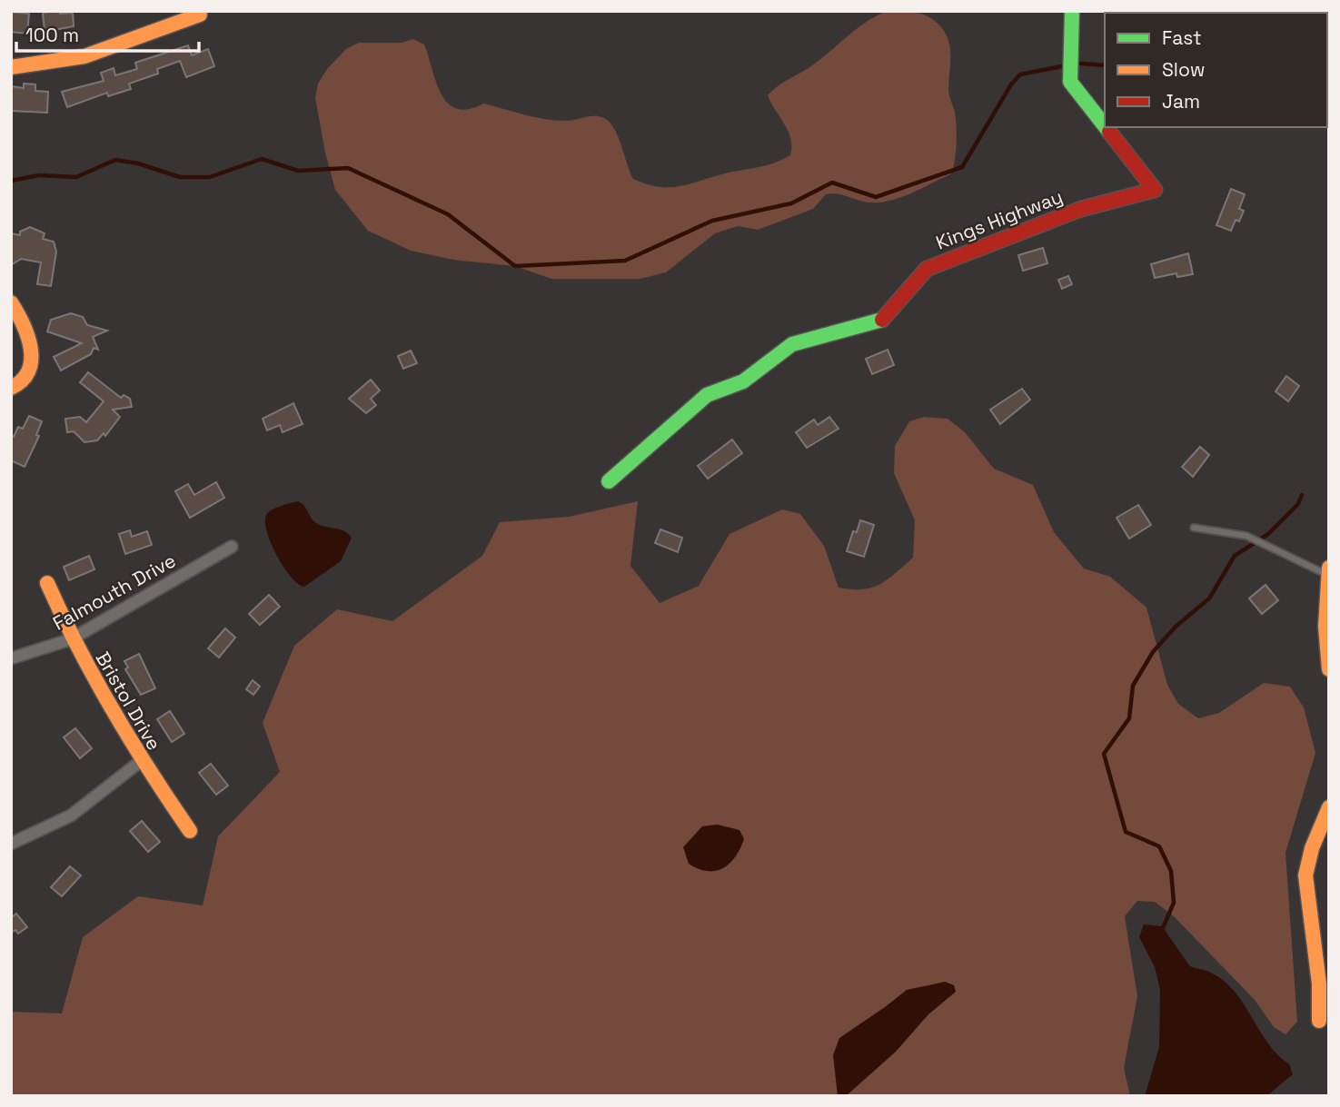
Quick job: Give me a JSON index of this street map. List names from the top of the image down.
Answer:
{
  "streets": {
    "street": ["Kings Highway", "Falmouth Drive", "Bristol Drive"]
  },
  "crossings": [
    ["Falmouth Drive", "Bristol Drive"]
  ],
  "legend": ["Fast", "Slow", "Jam"],
  "scale_bar": "100 m"
}
